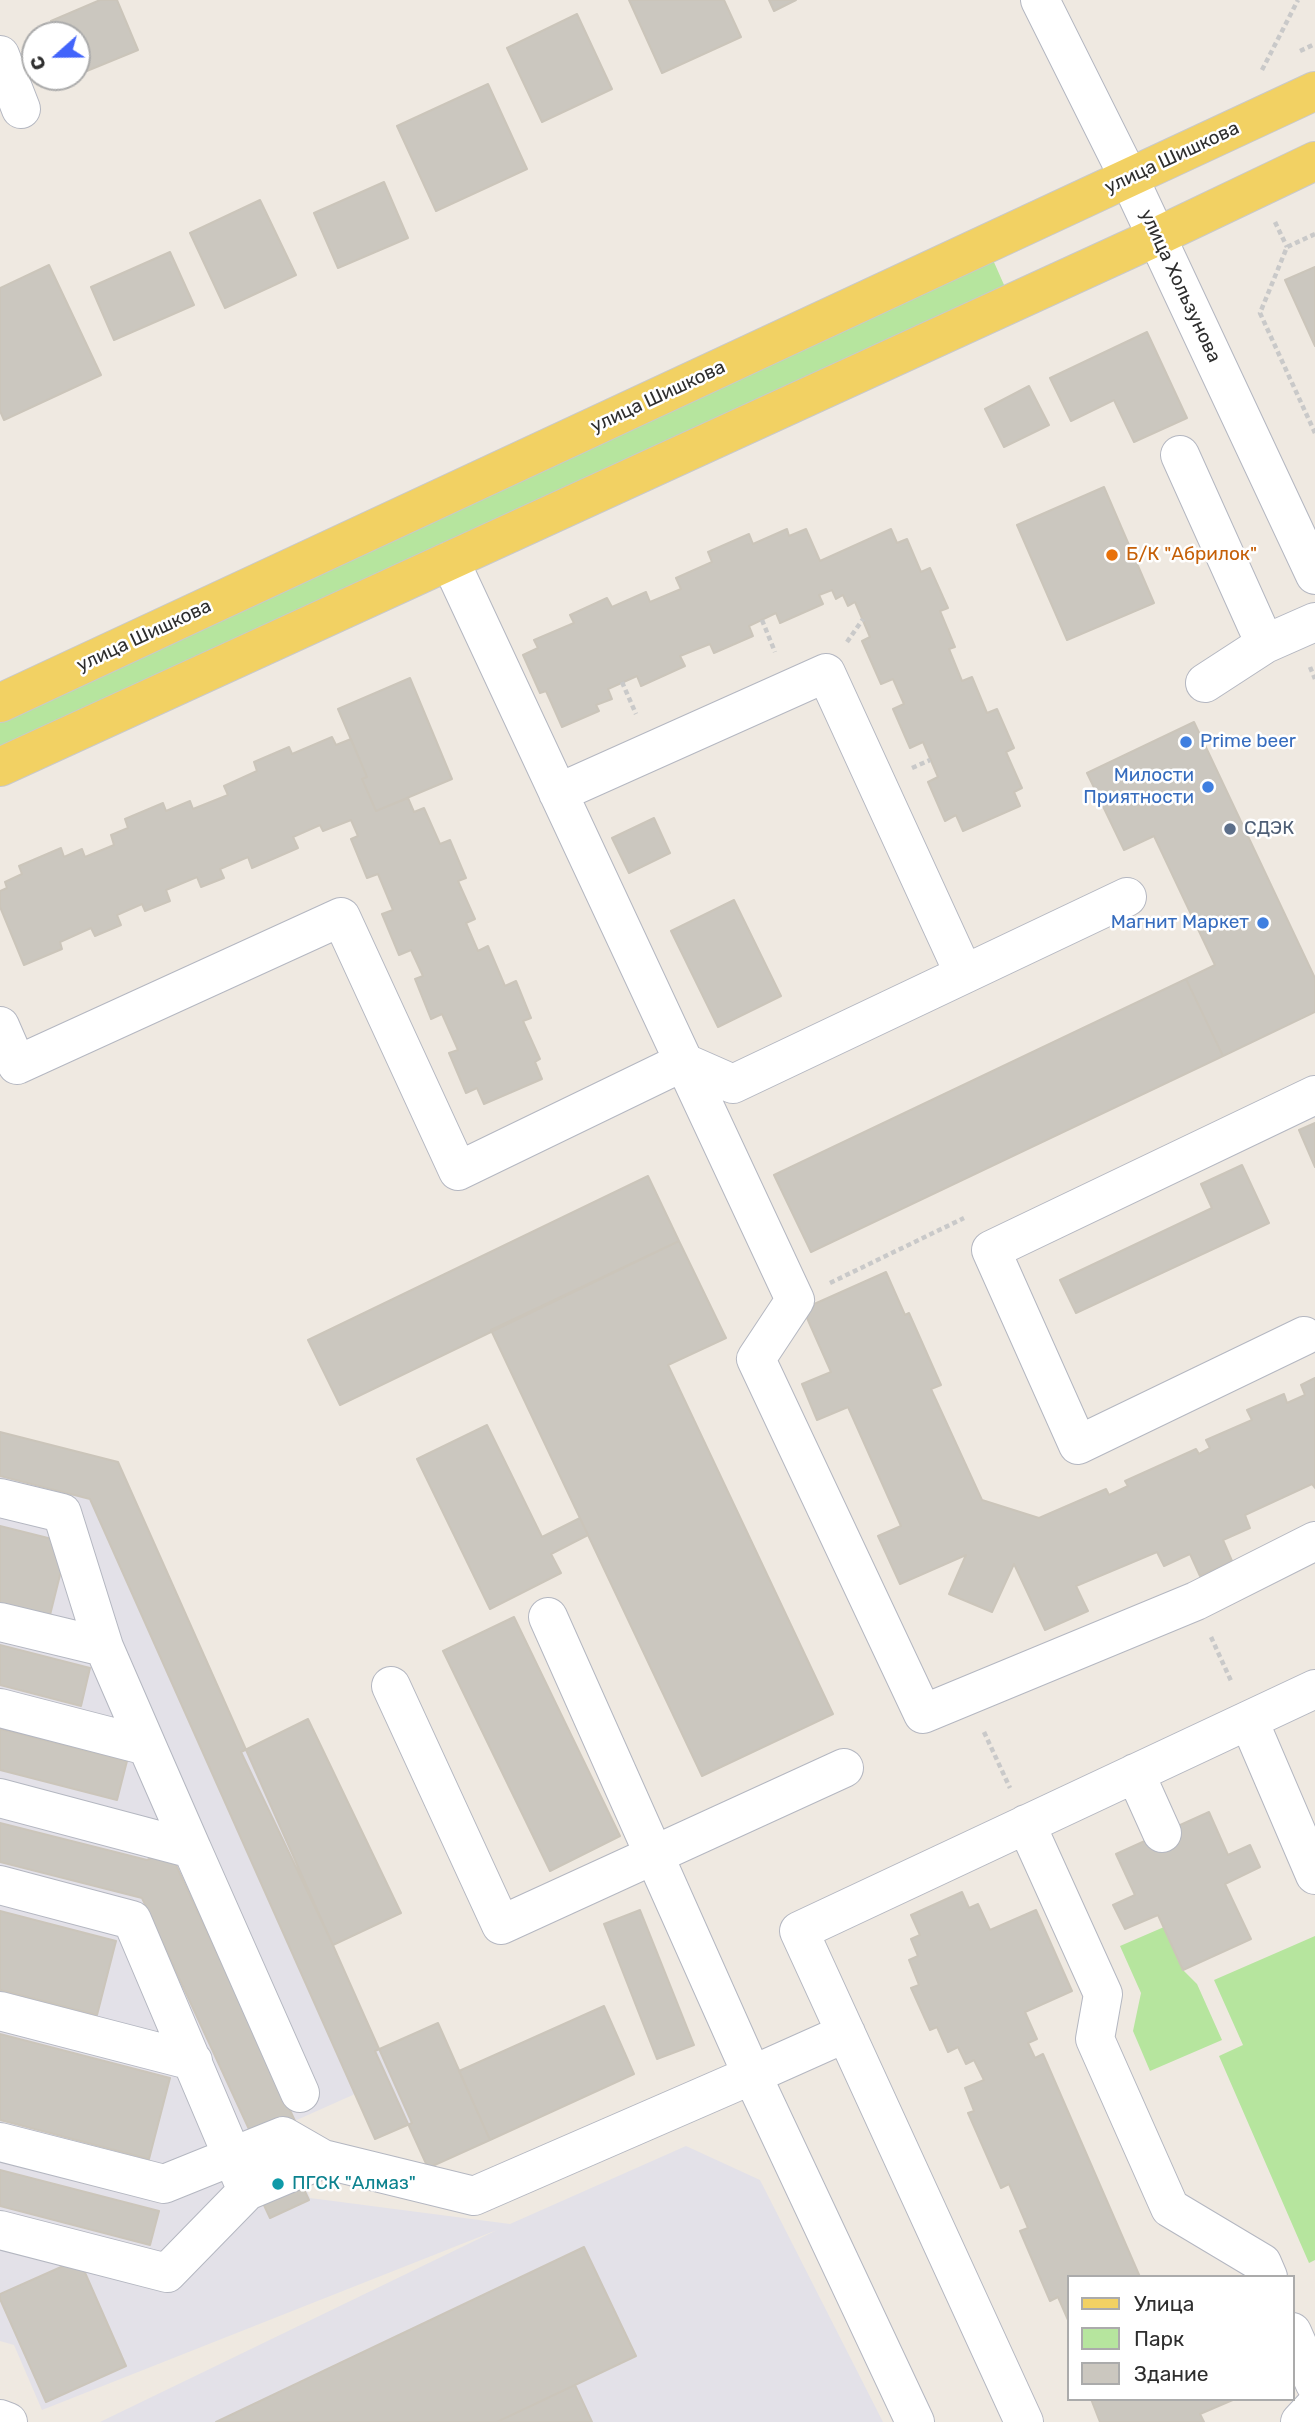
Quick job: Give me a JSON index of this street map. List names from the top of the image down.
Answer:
{
  "streets": {
    "main road": ["улица Шишкова"],
    "street": ["улица Хользунова"]
  },
  "crossings": [
    ["улица Шишкова", "улица Хользунова"]
  ],
  "places": [
    "Б/К \"Абрилок\"",
    "Prime beer",
    "Милости Приятности",
    "СДЭК",
    "Магнит Маркет",
    "ПГСК \"Алмаз\""
  ],
  "legend": ["Улица", "Парк", "Здание"],
  "north": "left"
}
